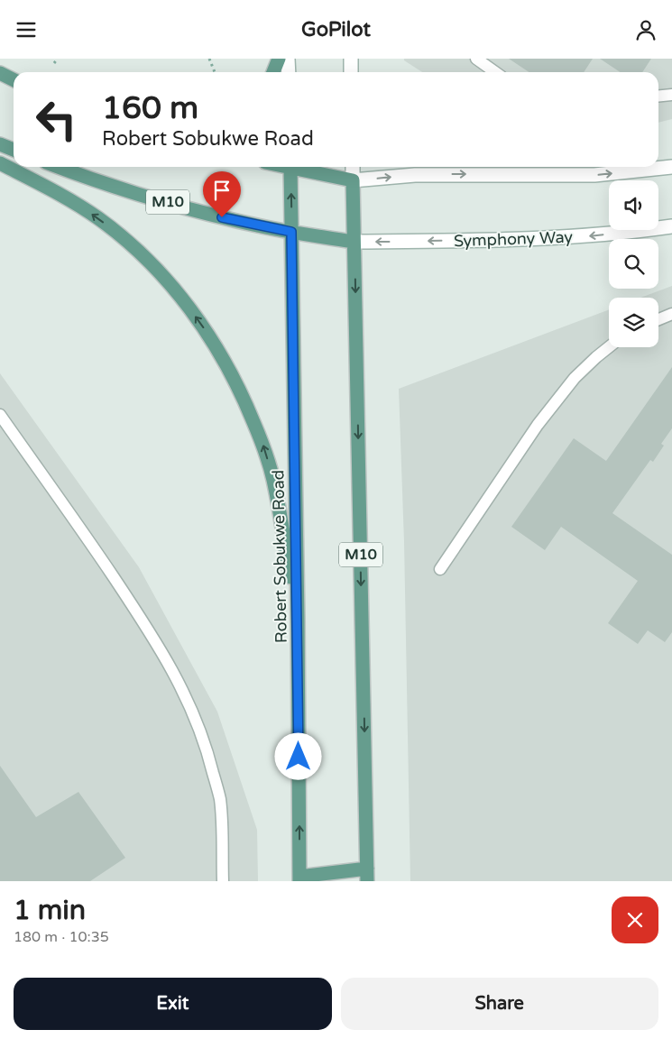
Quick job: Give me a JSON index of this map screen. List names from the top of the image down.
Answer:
{
  "streets": {
    "main road": ["M10", "Symphony Way", "Robert Sobukwe Road"]
  },
  "crossings": [
    ["M10", "Symphony Way"],
    ["M10", "Robert Sobukwe Road"]
  ],
  "page": {
    "header": "GoPilot",
    "turn": ["160 m", "Robert Sobukwe Road"],
    "heading": ["1 min", "180 m · 10:35"],
    "buttons": ["Exit", "Share"]
  }
}
